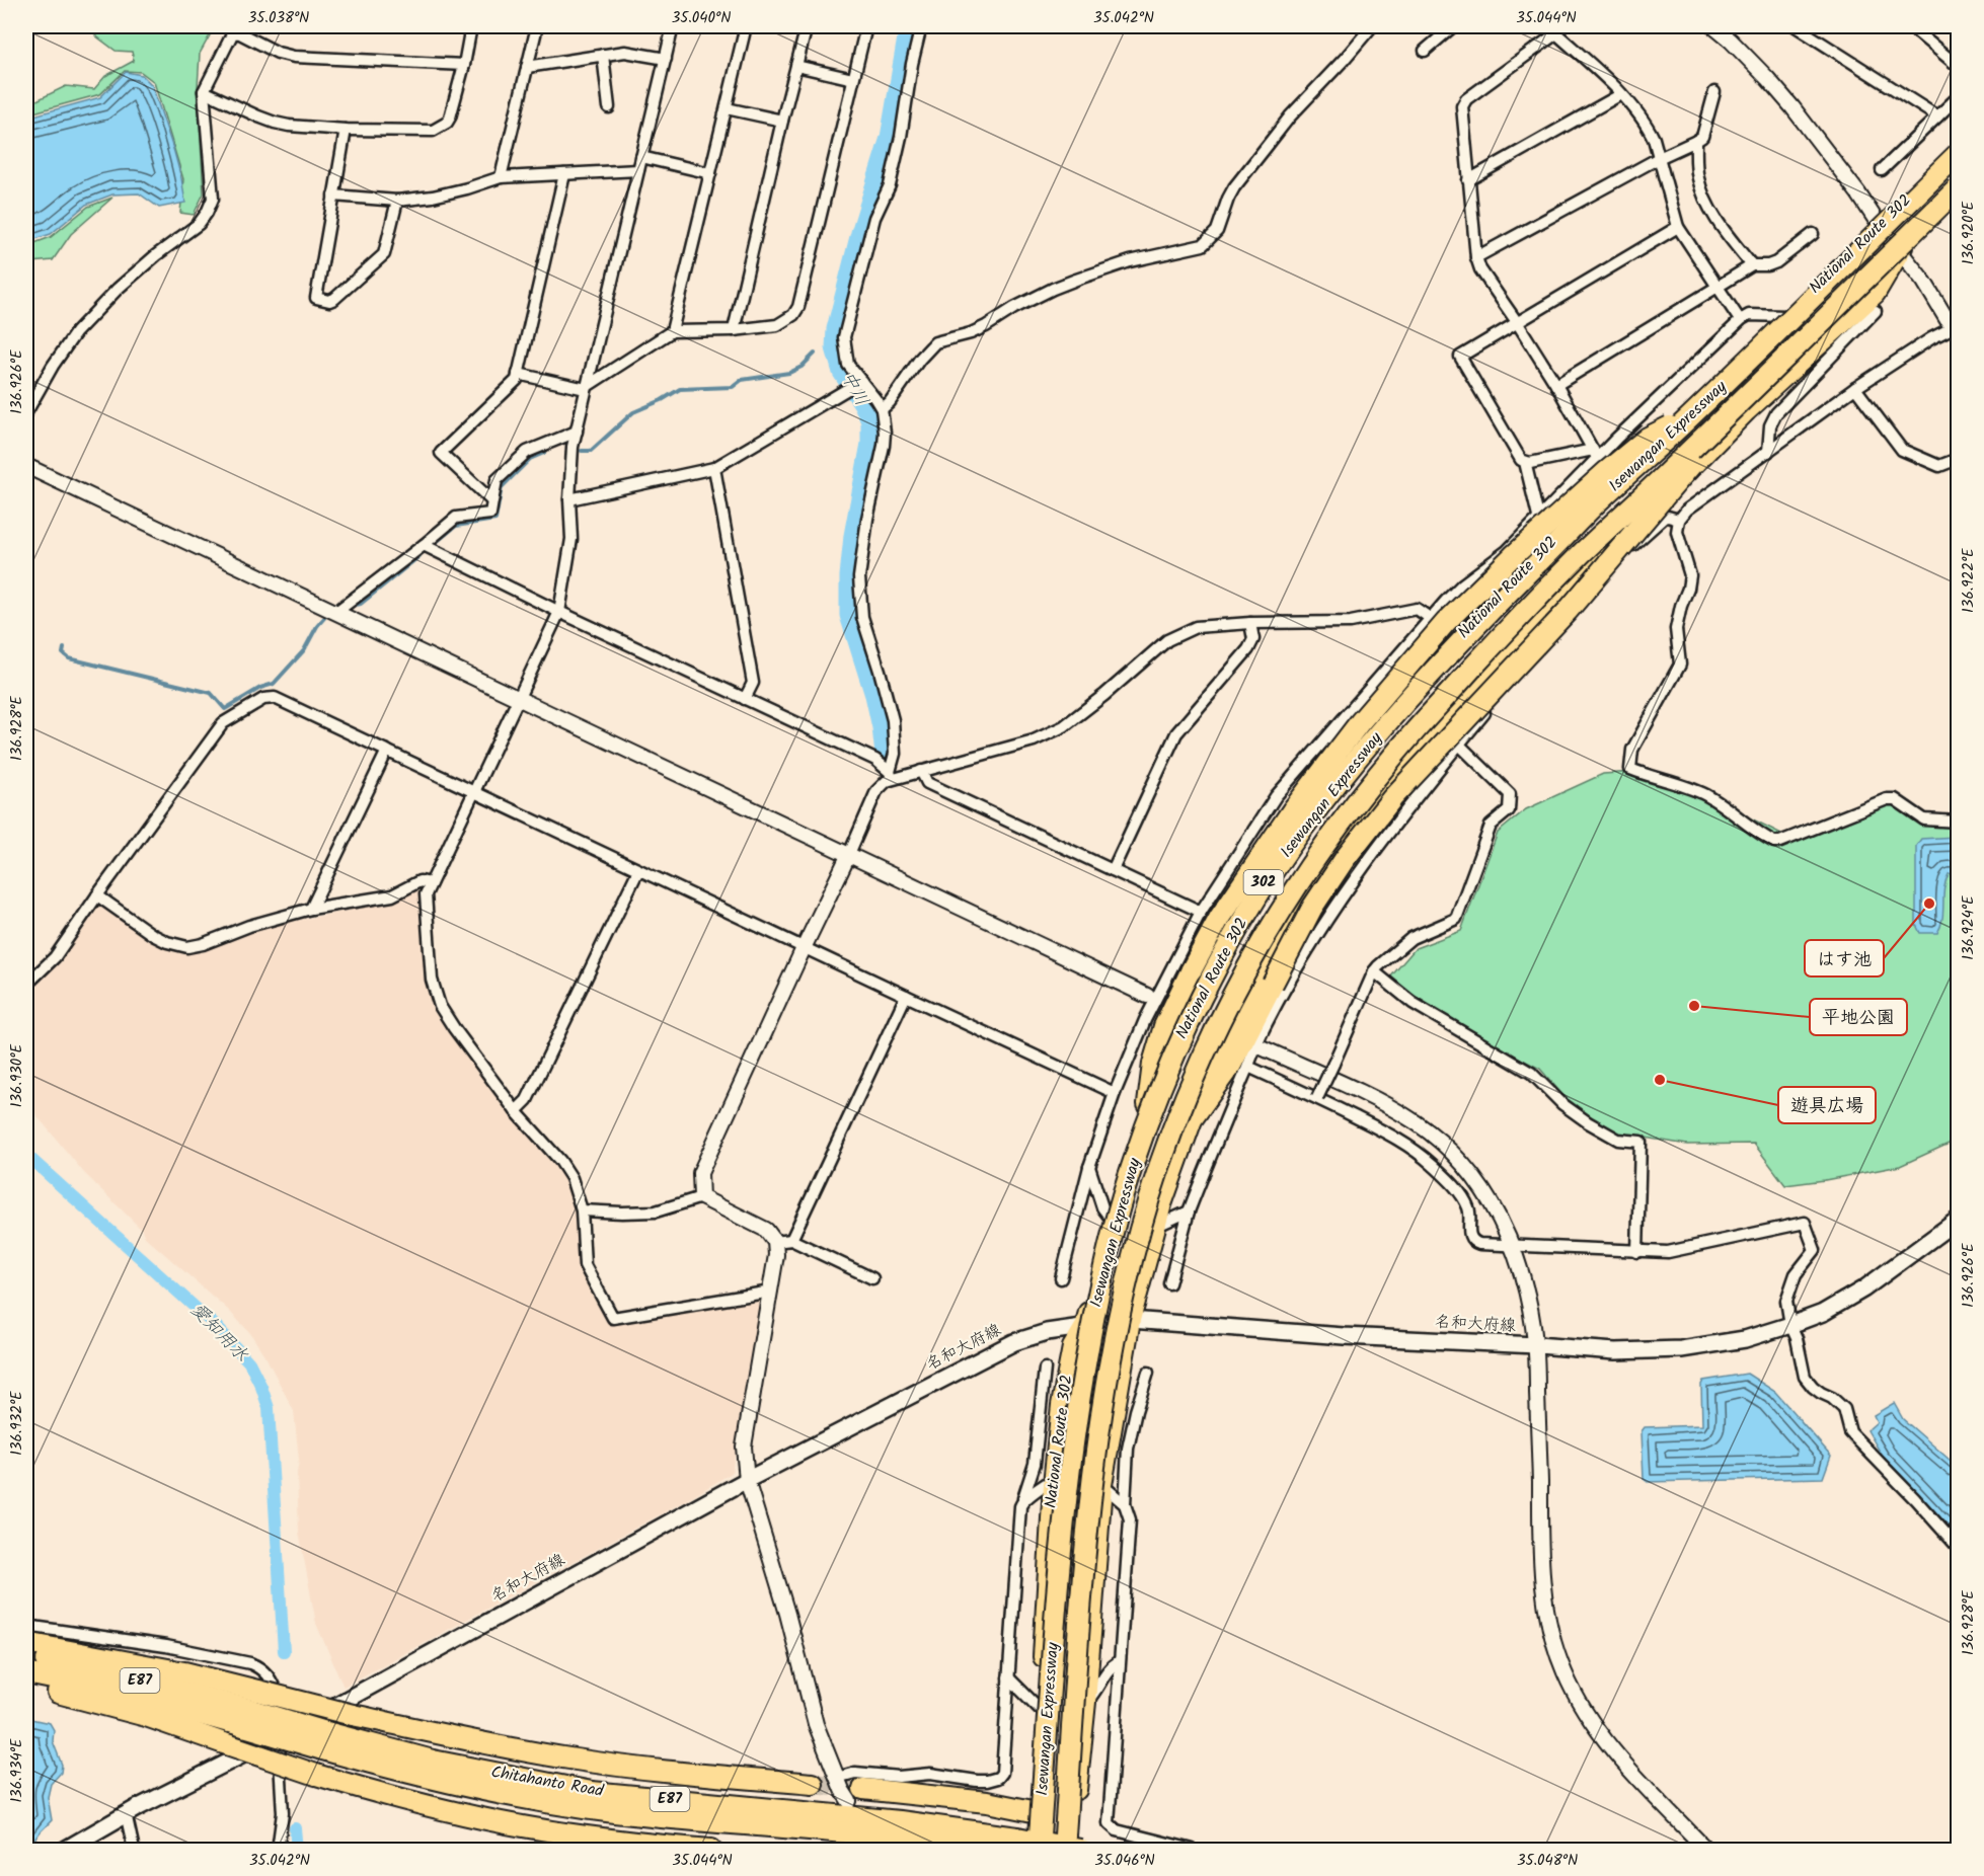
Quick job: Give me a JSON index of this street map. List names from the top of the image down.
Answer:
{
  "streets": {
    "highway": [
      "National Route 302",
      "Isewangan Expressway",
      "302",
      "E87",
      "Chitahanto Road"
    ],
    "main road": ["名和大府線"]
  },
  "crossings": [
    ["National Route 302", "Isewangan Expressway"],
    ["National Route 302", "名和大府線"],
    ["National Route 302", "Chitahanto Road"]
  ],
  "water": ["中川", "愛知用水"],
  "places": ["はす池", "平地公園", "遊具広場"],
  "coordinates": [
    "35.038°N",
    "35.040°N",
    "35.042°N",
    "35.044°N",
    "136.920°E",
    "136.926°E",
    "136.922°E",
    "136.928°E",
    "136.924°E",
    "136.930°E",
    "136.932°E",
    "136.934°E",
    "35.046°N",
    "35.048°N"
  ]
}
